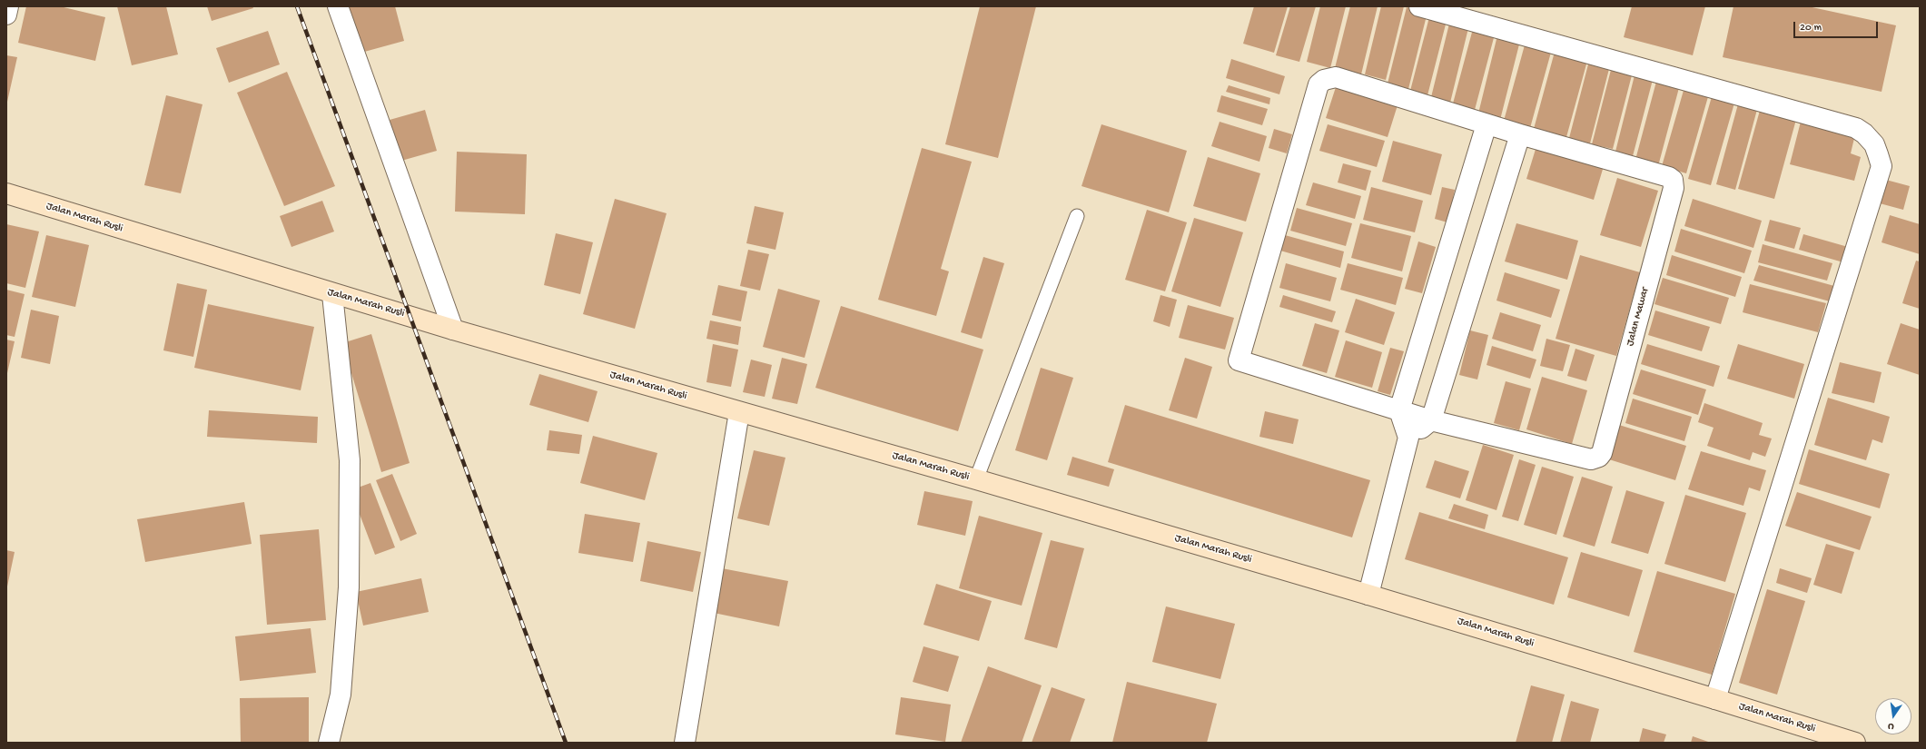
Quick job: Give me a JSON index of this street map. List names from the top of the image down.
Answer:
{
  "streets": {
    "main road": ["Jalan Marah Rusli"],
    "street": ["Jalan Mawar"]
  },
  "scale_bar": "20 m",
  "north": "bottom"
}
